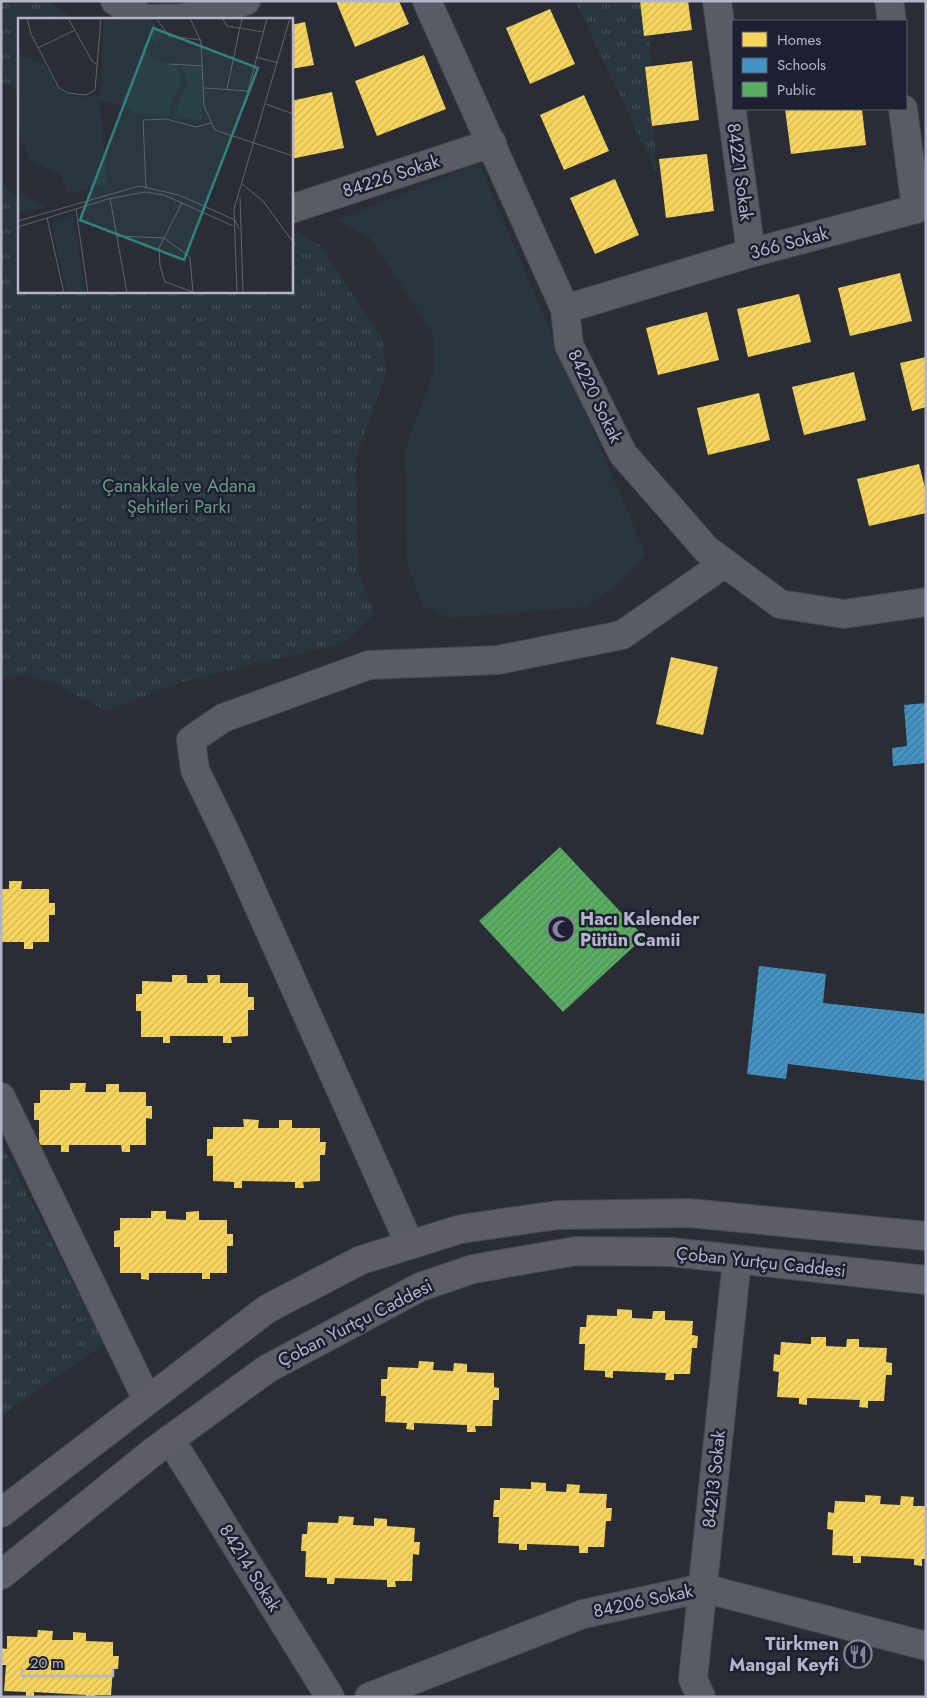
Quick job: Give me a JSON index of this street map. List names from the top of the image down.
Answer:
{
  "streets": {
    "main road": ["Çoban Yurtçu Caddesi"],
    "street": [
      "84221 Sokak",
      "84226 Sokak",
      "366 Sokak",
      "84220 Sokak",
      "84213 Sokak",
      "84214 Sokak",
      "84206 Sokak"
    ]
  },
  "crossings": [
    ["84221 Sokak", "366 Sokak"],
    ["84226 Sokak", "84220 Sokak"],
    ["366 Sokak", "84220 Sokak"],
    ["Çoban Yurtçu Caddesi", "84213 Sokak"],
    ["Çoban Yurtçu Caddesi", "84214 Sokak"],
    ["84213 Sokak", "84206 Sokak"]
  ],
  "parks": ["Çanakkale ve Adana Şehitleri Parkı"],
  "places": {
    "mosque": ["Hacı Kalender Pütün Camii"],
    "restaurant": ["Türkmen Mangal Keyfi"]
  },
  "legend": ["Homes", "Schools", "Public"],
  "scale_bar": "20 m"
}
